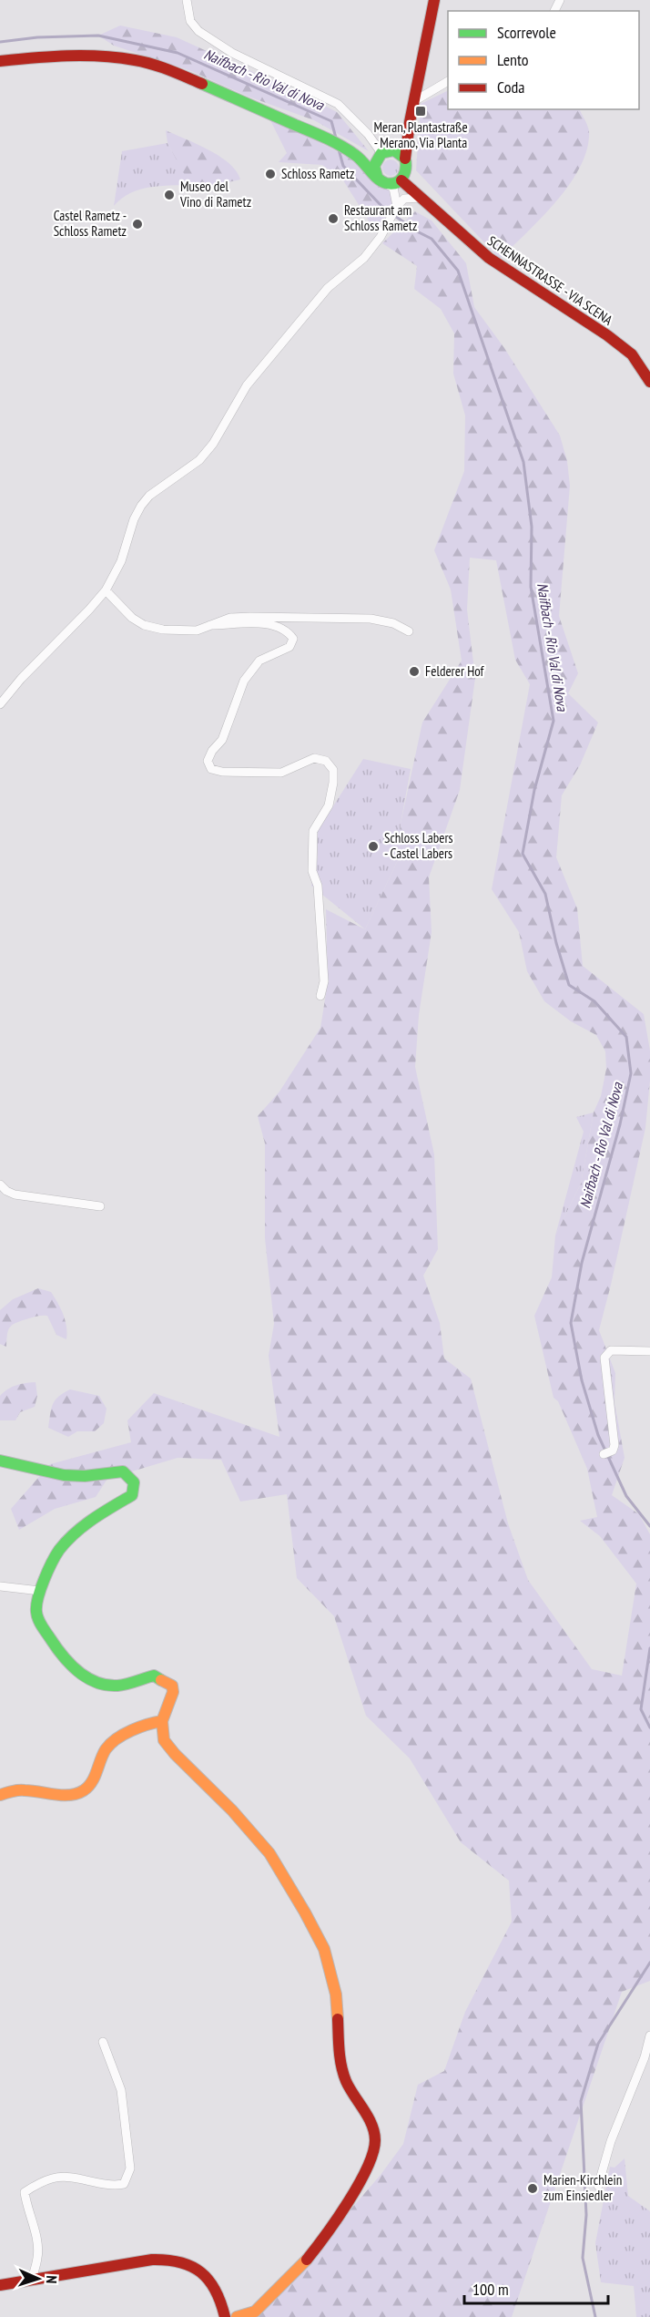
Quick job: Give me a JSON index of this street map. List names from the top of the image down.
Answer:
{
  "streets": {
    "street": ["SCHENNASTRASSE - VIA SCENA"]
  },
  "water": ["Naifbach - Rio Val di Nova"],
  "places": {
    "transit": ["Meran, Plantastraße - Merano, Via Planta"],
    "other": [
      "Schloss Rametz",
      "Museo del Vino di Rametz",
      "Restaurant am Schloss Rametz",
      "Castel Rametz - Schloss Rametz",
      "Felderer Hof",
      "Schloss Labers - Castel Labers",
      "Marien-Kirchlein zum Einsiedler"
    ]
  },
  "legend": ["Scorrevole", "Lento", "Coda"],
  "scale_bar": "100 m",
  "north": "right"
}
